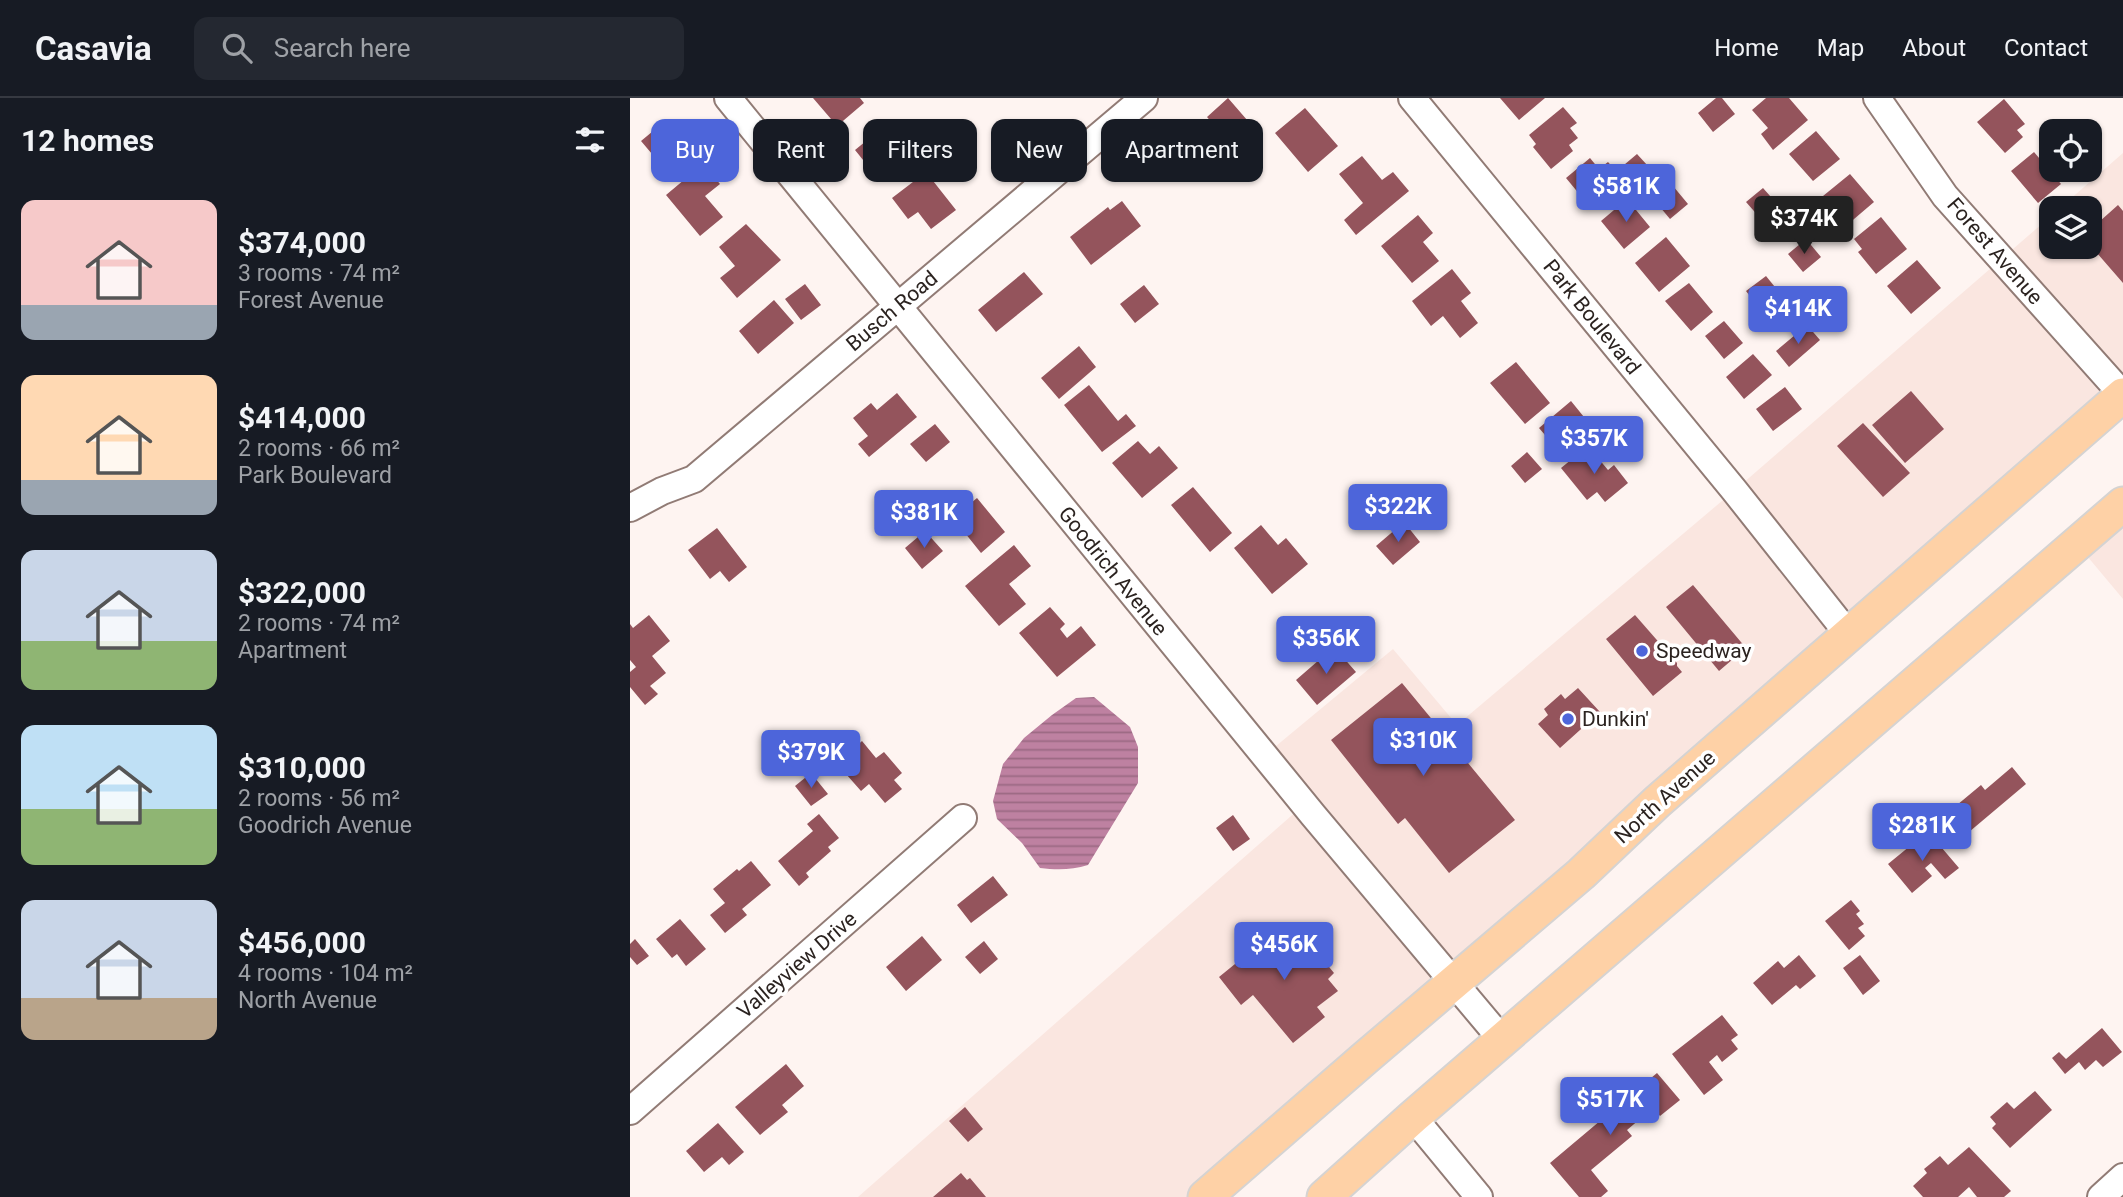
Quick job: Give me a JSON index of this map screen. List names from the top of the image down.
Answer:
{
  "streets": {
    "main road": ["North Avenue"],
    "street": [
      "Forest Avenue",
      "Busch Road",
      "Park Boulevard",
      "Goodrich Avenue",
      "Valleyview Drive"
    ]
  },
  "crossings": [
    ["Forest Avenue", "North Avenue"],
    ["Busch Road", "Goodrich Avenue"],
    ["Park Boulevard", "North Avenue"],
    ["Goodrich Avenue", "North Avenue"]
  ],
  "places": ["Speedway", "Dunkin'"],
  "page": {
    "header": "Casavia",
    "search": "Search here",
    "nav": [
      "Home",
      "Map",
      "About",
      "Contact"
    ],
    "heading": "12 homes",
    "chip": [
      "Buy",
      "Rent",
      "Filters",
      "New",
      "Apartment"
    ],
    "price": [
      "$581K",
      "$374K",
      "$414K",
      "$357K",
      "$322K",
      "$381K",
      "$356K",
      "$310K",
      "$379K",
      "$281K",
      "$456K",
      "$517K"
    ],
    "list": [
      {
        "name": "$374,000",
        "note": "3 rooms · 74 m² · Forest Avenue"
      },
      {
        "name": "$414,000",
        "note": "2 rooms · 66 m² · Park Boulevard"
      },
      {
        "name": "$322,000",
        "note": "2 rooms · 74 m² · Apartment"
      },
      {
        "name": "$310,000",
        "note": "2 rooms · 56 m² · Goodrich Avenue"
      },
      {
        "name": "$456,000",
        "note": "4 rooms · 104 m² · North Avenue"
      }
    ]
  }
}
